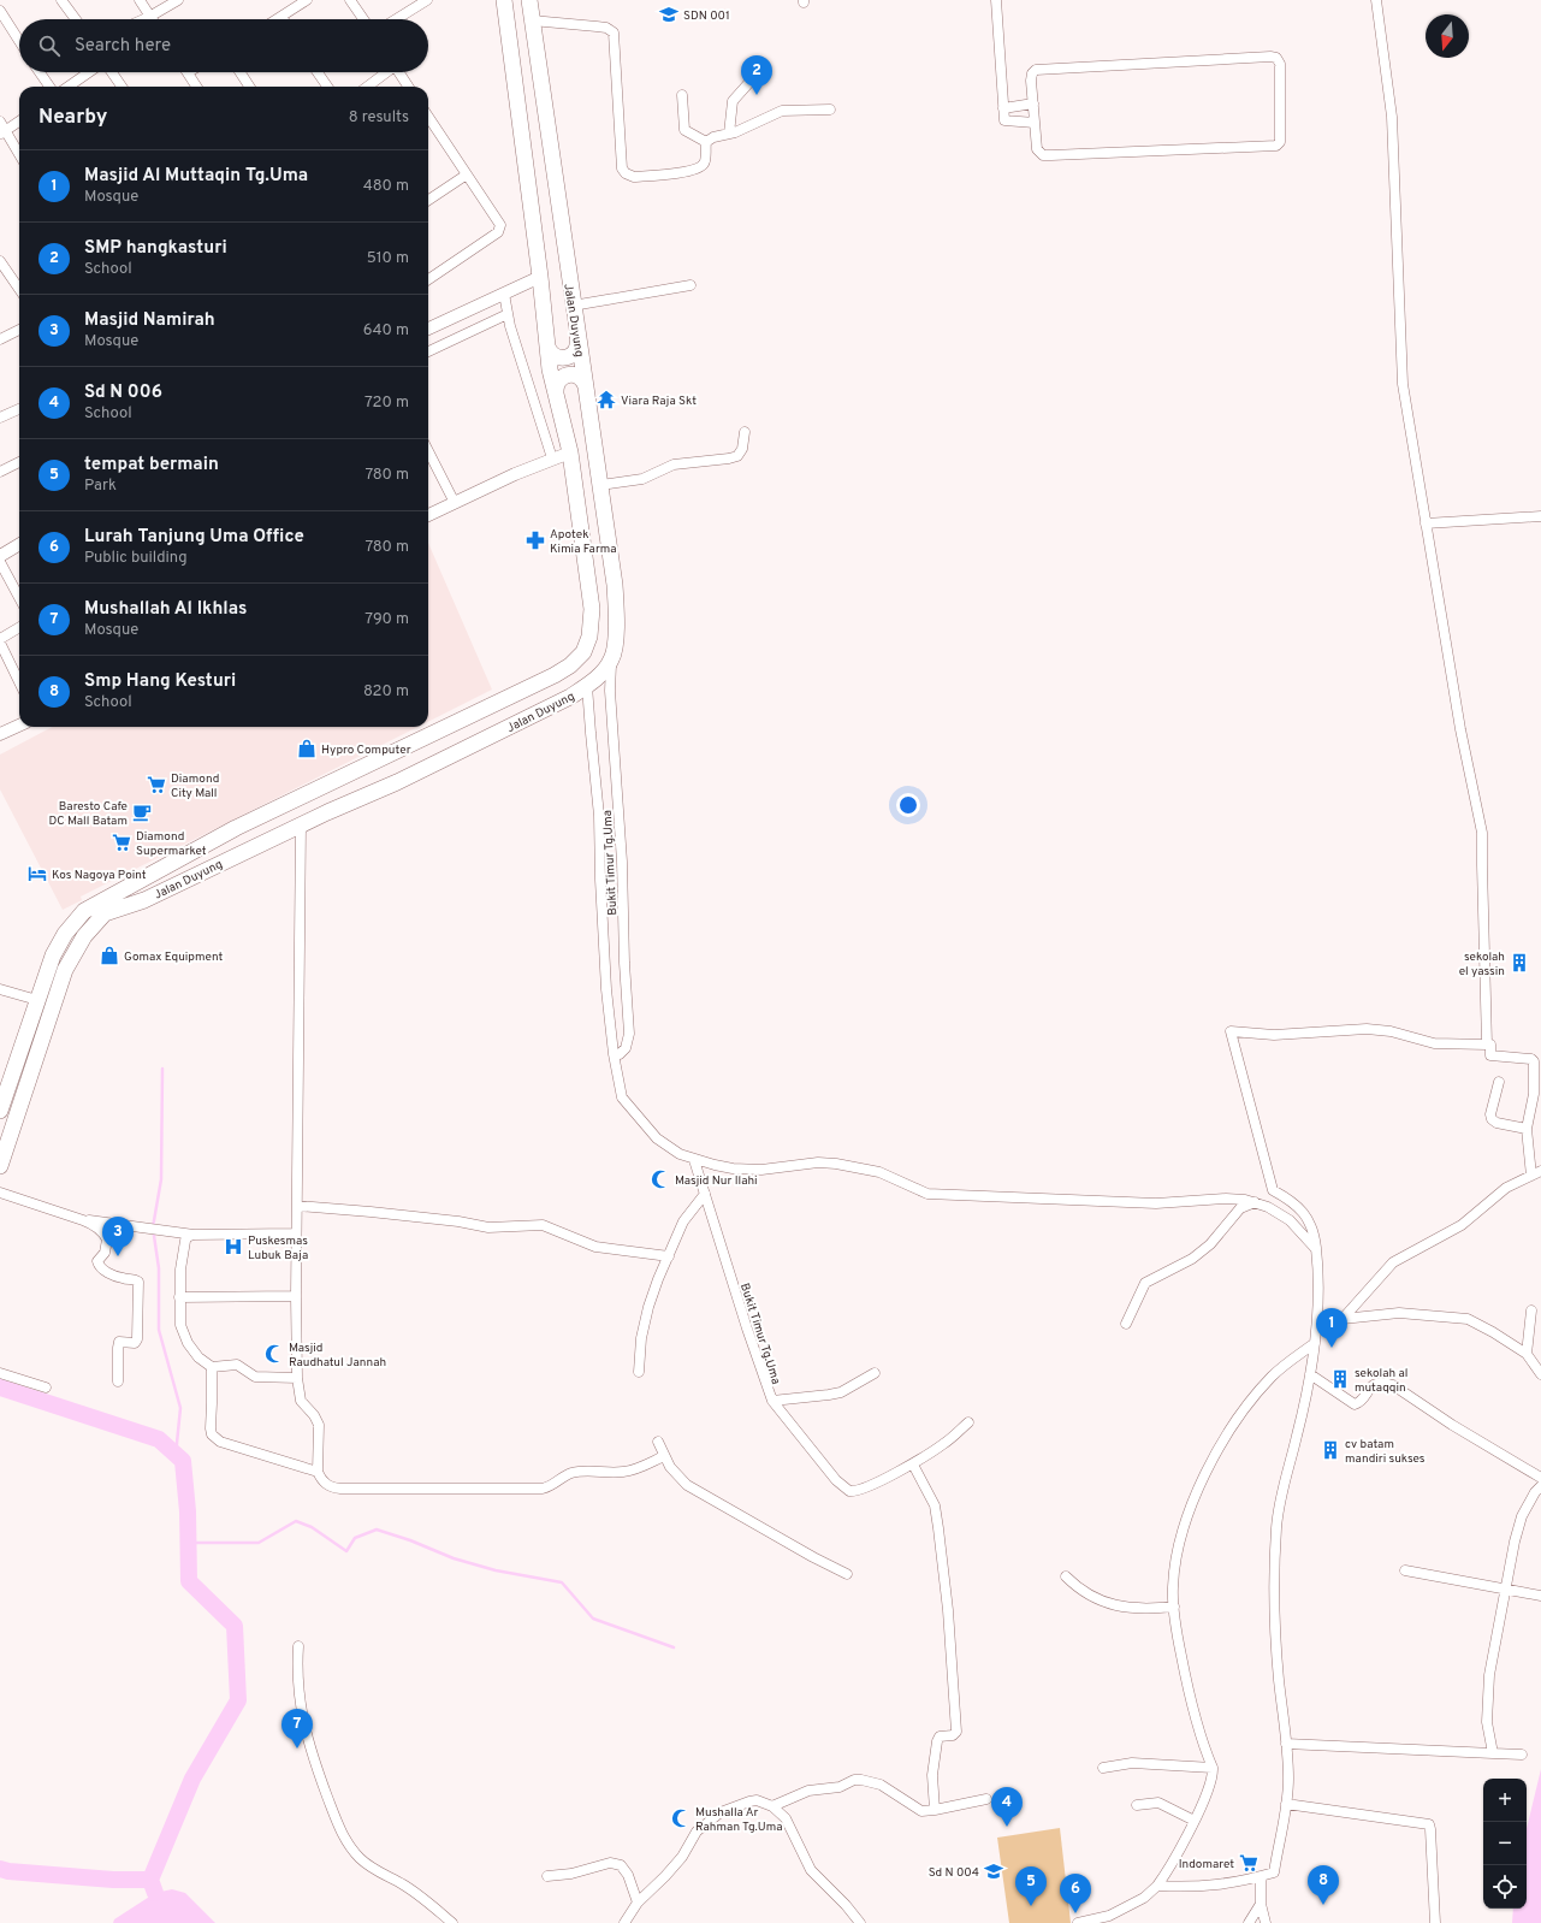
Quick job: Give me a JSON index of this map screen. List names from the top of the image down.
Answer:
{
  "streets": {
    "highway": ["Jalan Duyung"],
    "street": ["Bukit Timur Tg.Uma"]
  },
  "crossings": [
    ["Jalan Duyung", "Bukit Timur Tg.Uma"]
  ],
  "places": {
    "school or university": ["SDN 001", "Sd N 004"],
    "temple": ["Viara Raja Skt"],
    "pharmacy": ["Apotek Kimia Farma"],
    "shop": ["Hypro Computer", "Gomax Equipment"],
    "supermarket": ["Diamond City Mall", "Diamond Supermarket", "Indomaret"],
    "cafe": ["Baresto Cafe DC Mall Batam"],
    "hotel": ["Kos Nagoya Point"],
    "building": ["sekolah el yassin", "sekolah al mutaqqin", "cv batam mandiri sukses"],
    "mosque": ["Masjid Nur Ilahi", "Masjid Raudhatul Jannah", "Mushalla Ar Rahman Tg.Uma"],
    "hospital": ["Puskesmas Lubuk Baja"]
  },
  "north": "bottom",
  "page": {
    "search": "Search here",
    "pins": [
      "2",
      "3",
      "1",
      "7",
      "4",
      "8",
      "5",
      "6"
    ],
    "heading": ["Nearby", "8 results"],
    "list": [
      {
        "mark": "1",
        "name": "Masjid Al Muttaqin Tg.Uma",
        "note": "Mosque",
        "value": "480 m"
      },
      {
        "mark": "2",
        "name": "SMP hangkasturi",
        "note": "School",
        "value": "510 m"
      },
      {
        "mark": "3",
        "name": "Masjid Namirah",
        "note": "Mosque",
        "value": "640 m"
      },
      {
        "mark": "4",
        "name": "Sd N 006",
        "note": "School",
        "value": "720 m"
      },
      {
        "mark": "5",
        "name": "tempat bermain",
        "note": "Park",
        "value": "780 m"
      },
      {
        "mark": "6",
        "name": "Lurah Tanjung Uma Office",
        "note": "Public building",
        "value": "780 m"
      },
      {
        "mark": "7",
        "name": "Mushallah Al Ikhlas",
        "note": "Mosque",
        "value": "790 m"
      },
      {
        "mark": "8",
        "name": "Smp Hang Kesturi",
        "note": "School",
        "value": "820 m"
      }
    ],
    "map_buttons": ["+", "−"]
  }
}
